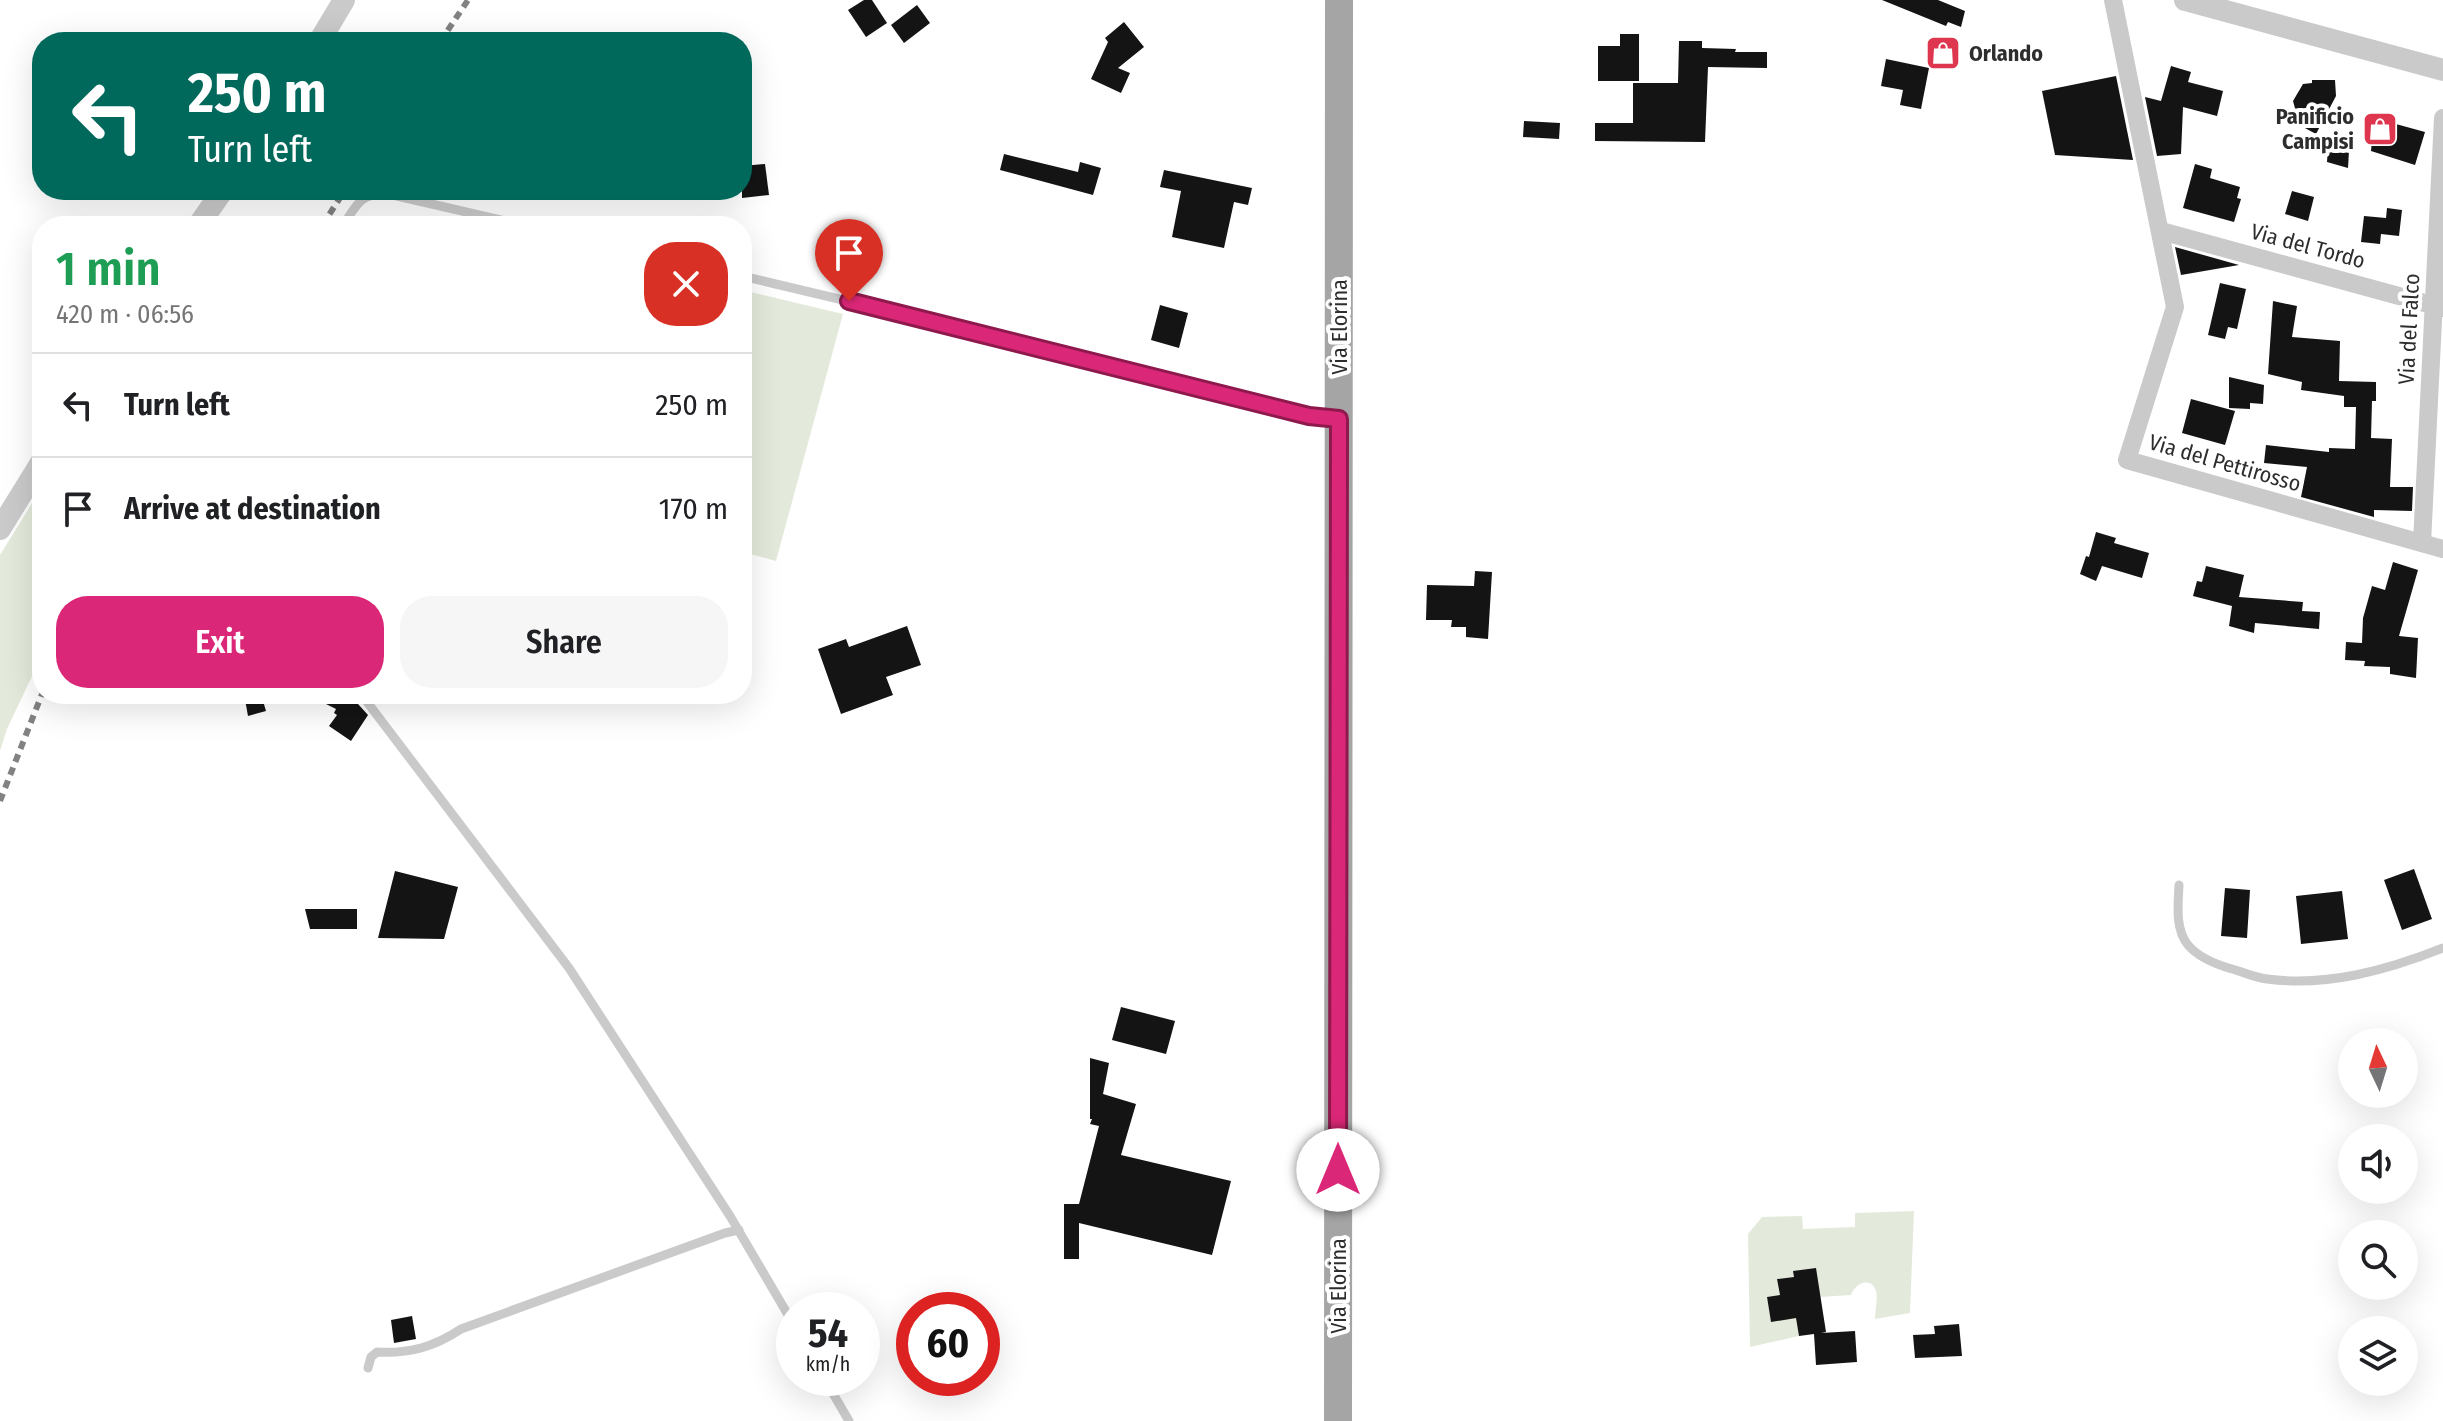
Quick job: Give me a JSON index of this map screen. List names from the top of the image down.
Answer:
{
  "streets": {
    "main road": ["Via Elorina"],
    "street": ["Via del Tordo", "Via del Falco", "Via del Pettirosso"]
  },
  "crossings": [
    ["Via del Tordo", "Via del Falco"],
    ["Via del Tordo", "Via del Pettirosso"],
    ["Via del Falco", "Via del Pettirosso"]
  ],
  "places": {
    "shop": ["Orlando", "Panificio Campisi"]
  },
  "north": "top",
  "page": {
    "turn": ["250 m", "Turn left"],
    "heading": ["1 min", "420 m · 06:56"],
    "list": [
      {
        "name": "Turn left",
        "value": "250 m"
      },
      {
        "name": "Arrive at destination",
        "value": "170 m"
      }
    ],
    "buttons": ["Exit", "Share"],
    "speed": "54 km/h",
    "limit": "60"
  }
}
